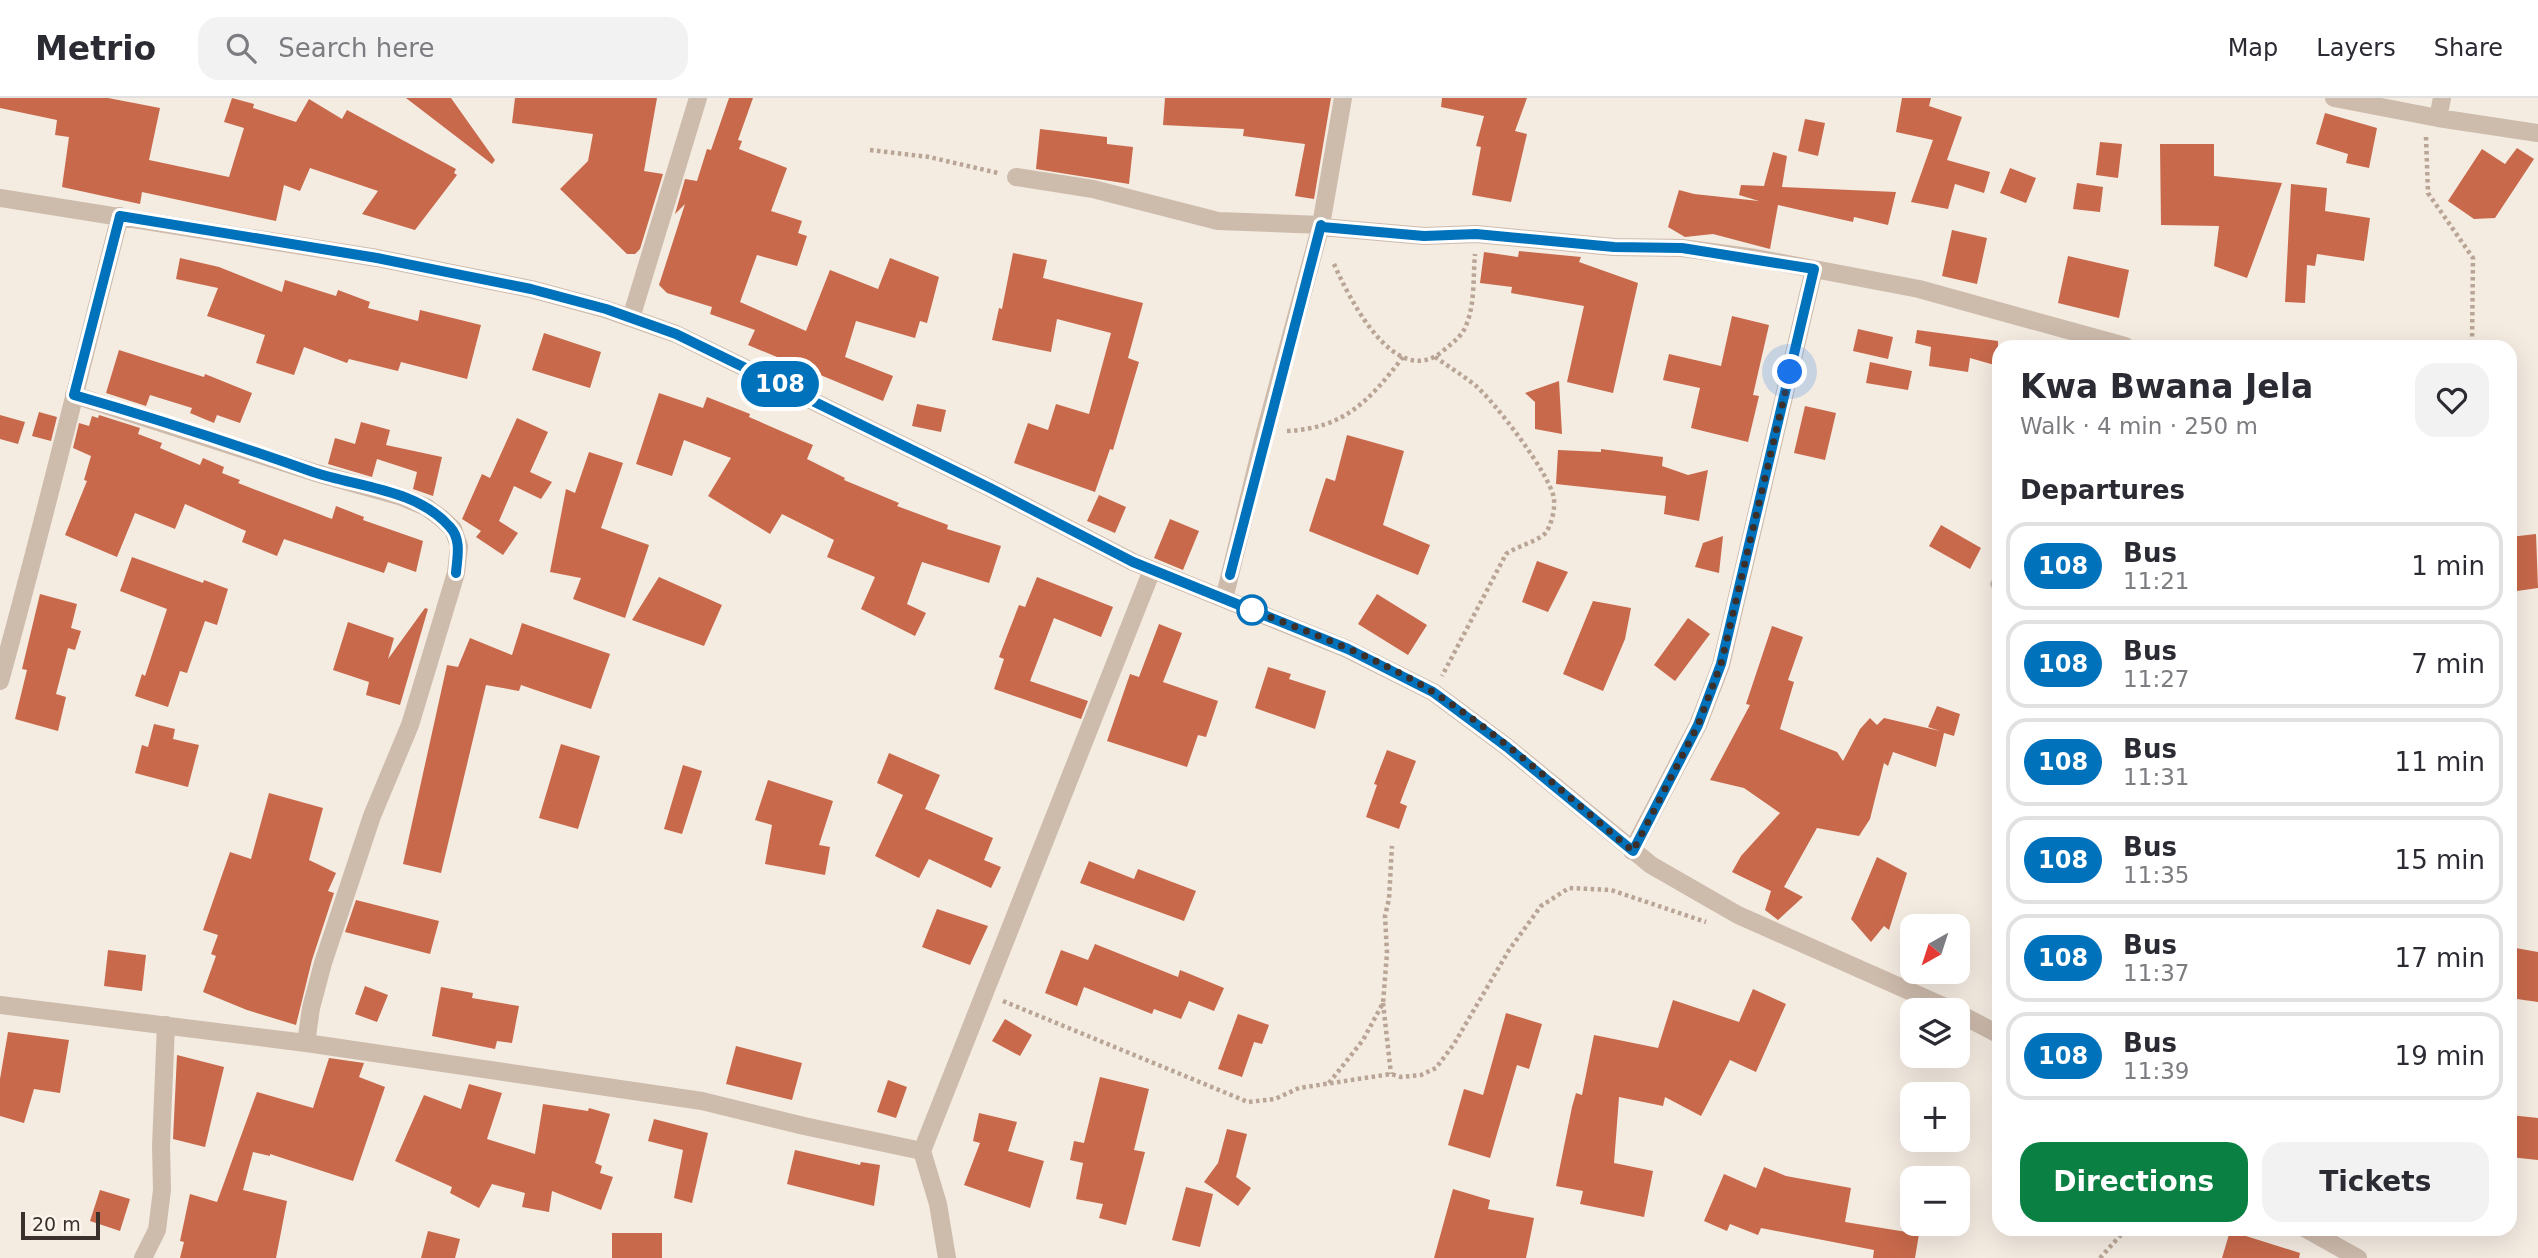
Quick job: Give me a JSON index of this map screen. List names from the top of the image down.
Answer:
{
  "lines": ["bus line 108"],
  "scale_bar": "20 m",
  "north": "bottom left",
  "page": {
    "header": "Metrio",
    "search": "Search here",
    "nav": ["Map", "Layers", "Share"],
    "on_map": "108",
    "heading": [
      ["Kwa Bwana Jela", "Walk · 4 min · 250 m"],
      "Departures"
    ],
    "list": [
      {
        "mark": "108",
        "name": "Bus",
        "note": "11:21",
        "value": "1 min"
      },
      {
        "mark": "108",
        "name": "Bus",
        "note": "11:27",
        "value": "7 min"
      },
      {
        "mark": "108",
        "name": "Bus",
        "note": "11:31",
        "value": "11 min"
      },
      {
        "mark": "108",
        "name": "Bus",
        "note": "11:35",
        "value": "15 min"
      },
      {
        "mark": "108",
        "name": "Bus",
        "note": "11:37",
        "value": "17 min"
      },
      {
        "mark": "108",
        "name": "Bus",
        "note": "11:39",
        "value": "19 min"
      }
    ],
    "map_buttons": ["+", "−"],
    "buttons": ["Directions", "Tickets"],
    "scale": "20 m"
  }
}
